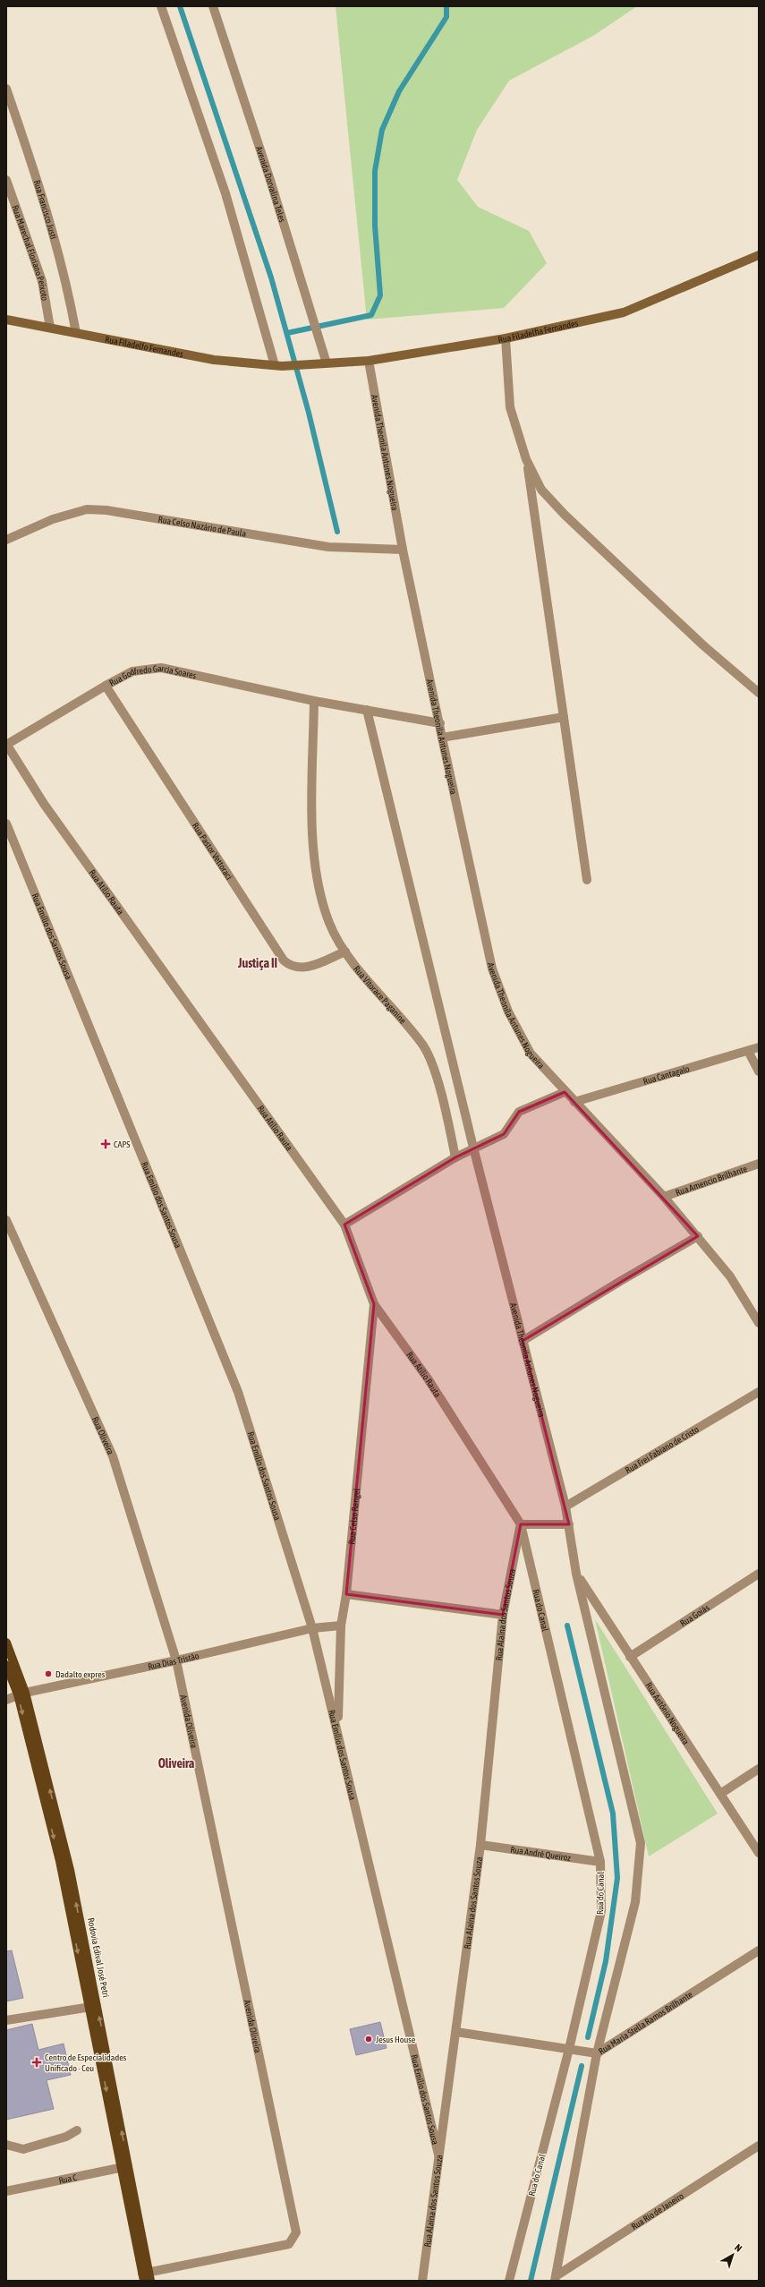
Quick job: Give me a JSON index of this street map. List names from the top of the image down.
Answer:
{
  "streets": {
    "main road": ["Rua Filadelfia Fernandes", "Rua Filadelfo Fernandes", "Rodovia Edival José Petri"],
    "street": [
      "Avenida Dorvalina Teles",
      "Rua Francisco Justi",
      "Rua Marechal Floriano Peixoto",
      "Avenida Theonila Antunes Nogueira",
      "Rua Celso Nazário de Paula",
      "Rua Godfredo Garcia Soares",
      "Rua Pastor Vettoraci",
      "Rua Atílio Rauta",
      "Rua Emílio dos Santos Sousa",
      "Rua Vitorace Paganine",
      "Rua Cantagalo",
      "Rua Amencio Brilhante",
      "Rua Oliveira",
      "Rua Frei Fabiano de Cristo",
      "Rua Celso Rangel",
      "Rua do Canal",
      "Rua Alaina dos Santos Souza",
      "Rua Goiás",
      "Rua Dias Tristão",
      "Rua Antônio Nogueira",
      "Avenida Oliveira",
      "Rua André Queiroz",
      "Rua Maria Stella Ramos Brilhante",
      "Rua C",
      "Rua Rio de Janeiro"
    ]
  },
  "crossings": [
    ["Avenida Dorvalina Teles", "Rua Filadelfia Fernandes"],
    ["Rua Francisco Justi", "Rua Filadelfo Fernandes"],
    ["Rua Marechal Floriano Peixoto", "Rua Filadelfo Fernandes"],
    ["Rua Filadelfia Fernandes", "Rua Filadelfo Fernandes"],
    ["Rua Filadelfia Fernandes", "Avenida Theonila Antunes Nogueira"],
    ["Avenida Theonila Antunes Nogueira", "Rua Celso Nazário de Paula"],
    ["Avenida Theonila Antunes Nogueira", "Rua Godfredo Garcia Soares"],
    ["Avenida Theonila Antunes Nogueira", "Rua Cantagalo"],
    ["Avenida Theonila Antunes Nogueira", "Rua Amencio Brilhante"],
    ["Avenida Theonila Antunes Nogueira", "Rua Frei Fabiano de Cristo"],
    ["Avenida Theonila Antunes Nogueira", "Rua Antônio Nogueira"],
    ["Rua Godfredo Garcia Soares", "Rua Pastor Vettoraci"],
    ["Rua Godfredo Garcia Soares", "Rua Atílio Rauta"],
    ["Rua Godfredo Garcia Soares", "Rua Vitorace Paganine"],
    ["Rua Pastor Vettoraci", "Rua Vitorace Paganine"],
    ["Rua Atílio Rauta", "Rua Celso Rangel"],
    ["Rua Atílio Rauta", "Rua do Canal"],
    ["Rua Atílio Rauta", "Rua Alaina dos Santos Souza"],
    ["Rua Emílio dos Santos Sousa", "Rua Celso Rangel"],
    ["Rua Emílio dos Santos Sousa", "Rua Alaina dos Santos Souza"],
    ["Rua Emílio dos Santos Sousa", "Rua Dias Tristão"],
    ["Rua Oliveira", "Rua Dias Tristão"],
    ["Rua Oliveira", "Avenida Oliveira"],
    ["Rua Celso Rangel", "Rua Dias Tristão"],
    ["Rua do Canal", "Rua Alaina dos Santos Souza"],
    ["Rua do Canal", "Rua André Queiroz"],
    ["Rua do Canal", "Rua Maria Stella Ramos Brilhante"],
    ["Rua Alaina dos Santos Souza", "Rua André Queiroz"],
    ["Rua Alaina dos Santos Souza", "Rua Maria Stella Ramos Brilhante"],
    ["Rua Goiás", "Rua Antônio Nogueira"],
    ["Rua Dias Tristão", "Avenida Oliveira"],
    ["Rua Dias Tristão", "Rodovia Edival José Petri"],
    ["Avenida Oliveira", "Rodovia Edival José Petri"],
    ["Rodovia Edival José Petri", "Rua C"]
  ],
  "districts": ["Justiça II", "Oliveira"],
  "places": {
    "health": ["CAPS", "Centro de Especialidades Unificado - Ceu"],
    "other": ["Dadalto expres", "Jesus House"]
  },
  "north": "top right"
}
